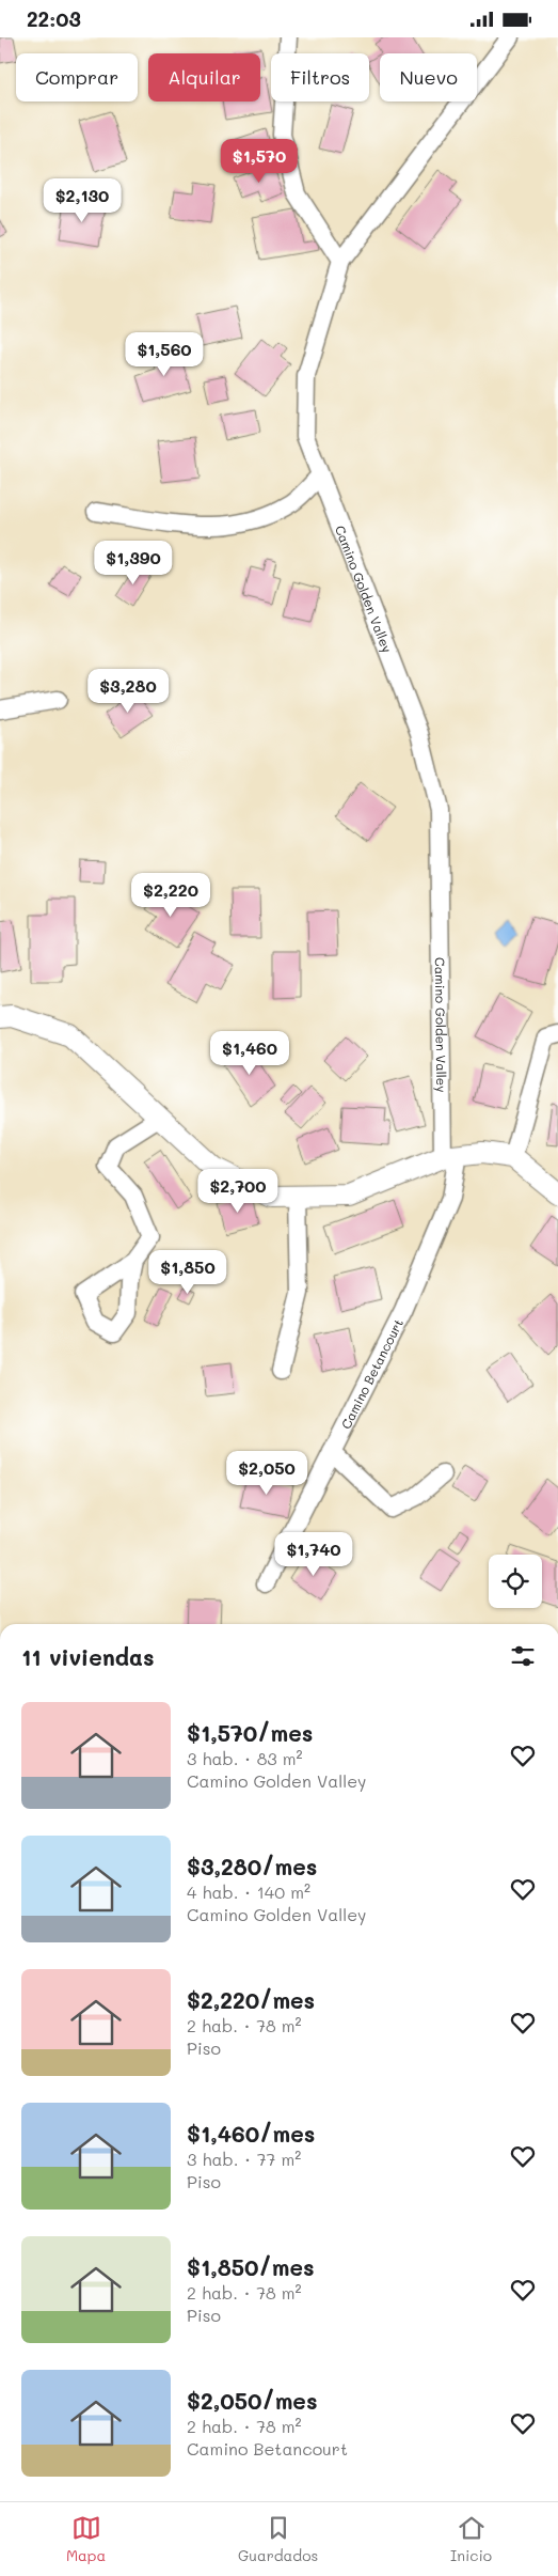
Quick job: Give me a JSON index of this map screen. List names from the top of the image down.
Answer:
{
  "streets": {
    "street": ["Camino Golden Valley", "Camino Betancourt"]
  },
  "crossings": [
    ["Camino Golden Valley", "Camino Betancourt"]
  ],
  "page": {
    "status": "22:03",
    "chip": [
      "Comprar",
      "Alquilar",
      "Filtros",
      "Nuevo"
    ],
    "price": [
      "$1,570",
      "$2,130",
      "$1,560",
      "$1,390",
      "$3,280",
      "$2,220",
      "$1,460",
      "$2,700",
      "$1,850",
      "$2,050",
      "$1,740"
    ],
    "heading": "11 viviendas",
    "list": [
      {
        "name": "$1,570/mes",
        "note": "3 hab. · 83 m² · Camino Golden Valley"
      },
      {
        "name": "$3,280/mes",
        "note": "4 hab. · 140 m² · Camino Golden Valley"
      },
      {
        "name": "$2,220/mes",
        "note": "2 hab. · 78 m² · Piso"
      },
      {
        "name": "$1,460/mes",
        "note": "3 hab. · 77 m² · Piso"
      },
      {
        "name": "$1,850/mes",
        "note": "2 hab. · 78 m² · Piso"
      },
      {
        "name": "$2,050/mes",
        "note": "2 hab. · 78 m² · Camino Betancourt"
      }
    ],
    "tabs": ["Mapa", "Guardados", "Inicio"]
  }
}
